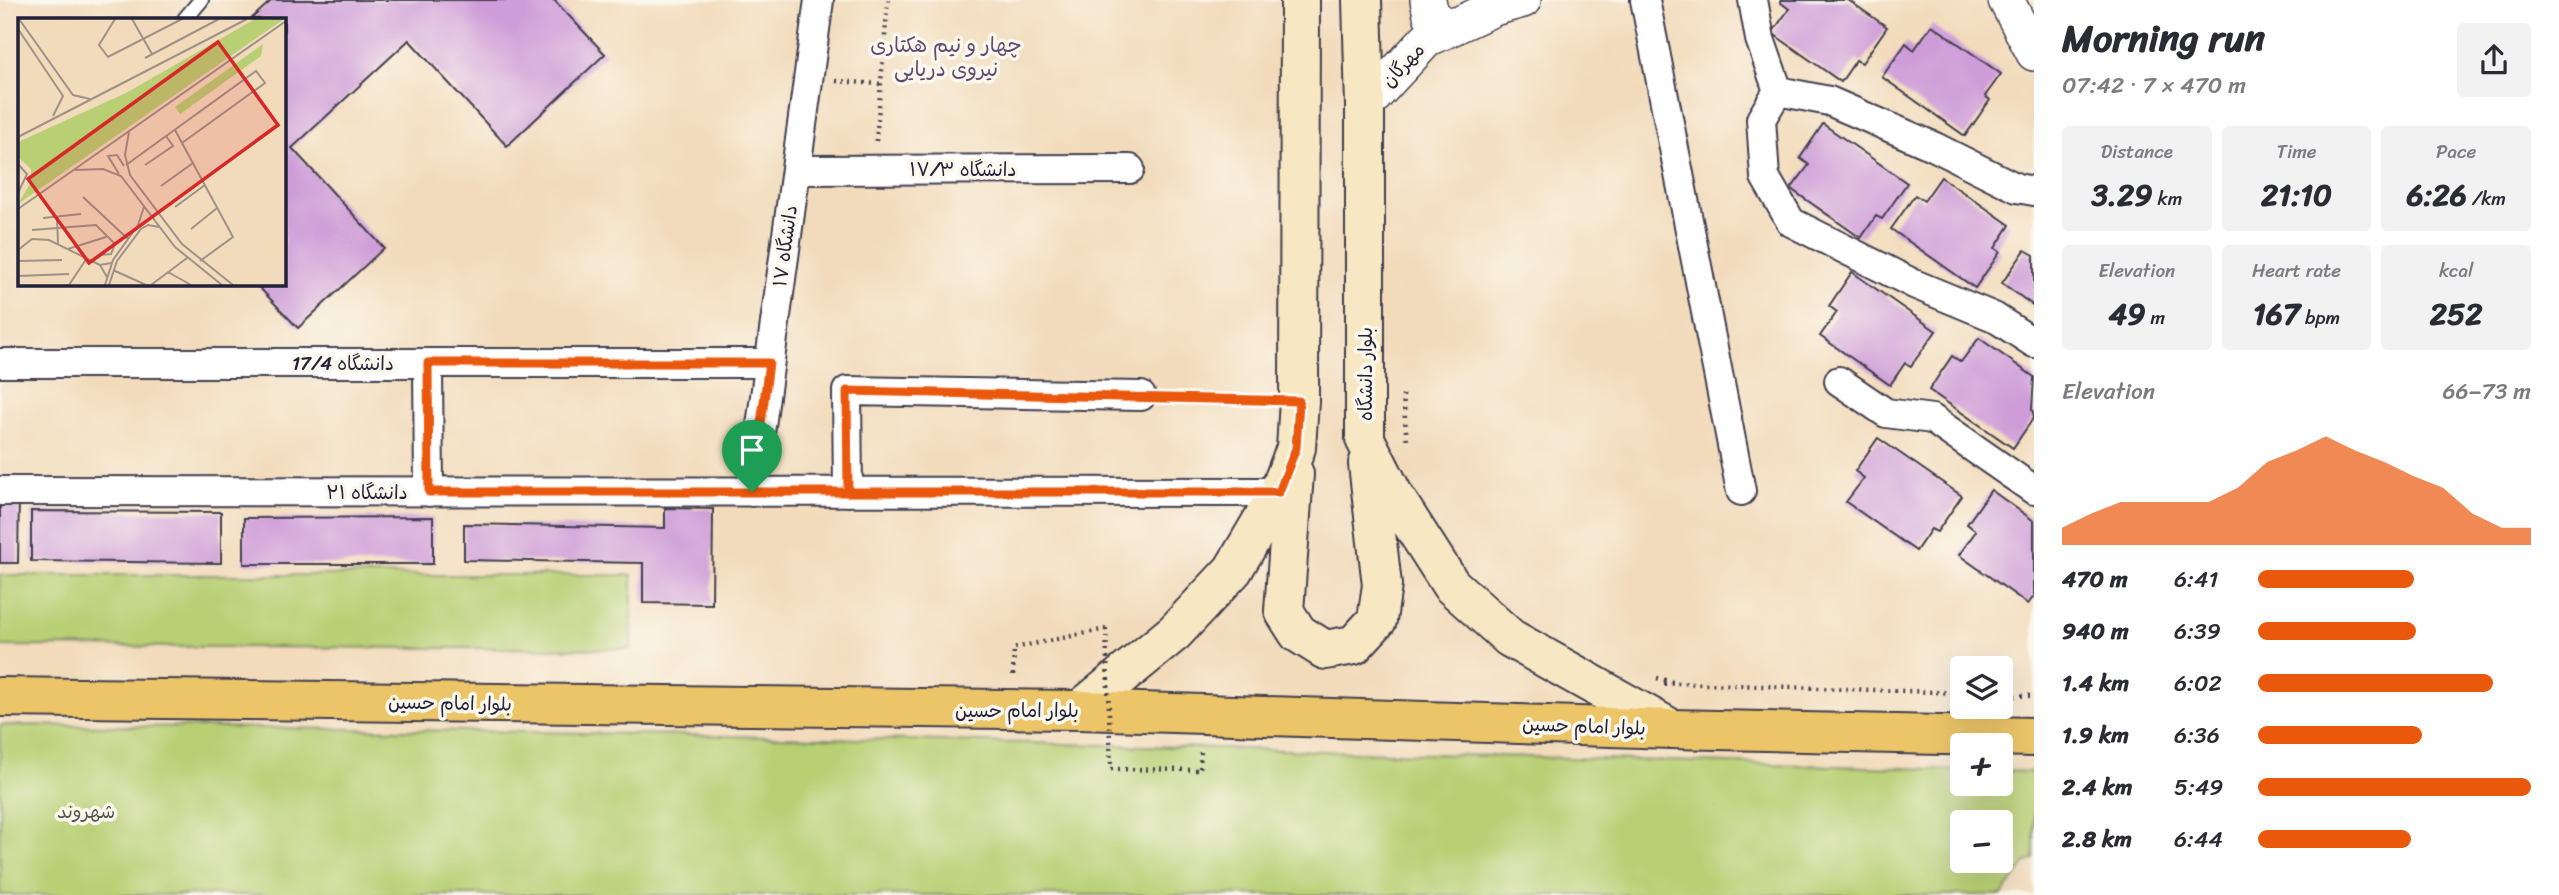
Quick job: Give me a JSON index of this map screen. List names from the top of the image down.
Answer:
{
  "streets": {
    "main road": ["بلوار دانشگاه", "بلوار امام حسین"],
    "street": [
      "مهرگان",
      "دانشگاه ۱۷/۳",
      "دانشگاه ۱۷",
      "دانشگاه 17/4",
      "دانشگاه ۲۱"
    ]
  },
  "crossings": [
    ["مهرگان", "بلوار دانشگاه"],
    ["دانشگاه ۱۷/۳", "دانشگاه ۱۷"],
    ["دانشگاه ۱۷", "دانشگاه 17/4"],
    ["دانشگاه ۱۷", "دانشگاه ۲۱"],
    ["بلوار دانشگاه", "بلوار امام حسین"]
  ],
  "districts": ["چهار و نیم هکتاری نیروی دریایی"],
  "parks": ["شهروند"],
  "page": {
    "heading": ["Morning run", "07:42 · 7 × 470 m"],
    "stats": [
      ["Distance", "3.29 km"],
      ["Time", "21:10"],
      ["Pace", "6:26 /km"],
      ["Elevation", "49 m"],
      ["Heart rate", "167 bpm"],
      ["kcal", "252"]
    ],
    "chart": ["Elevation", "66–73 m"],
    "list": [
      {
        "name": "470 m",
        "note": "6:41"
      },
      {
        "name": "940 m",
        "note": "6:39"
      },
      {
        "name": "1.4 km",
        "note": "6:02"
      },
      {
        "name": "1.9 km",
        "note": "6:36"
      },
      {
        "name": "2.4 km",
        "note": "5:49"
      },
      {
        "name": "2.8 km",
        "note": "6:44"
      }
    ],
    "map_buttons": ["+", "−"]
  }
}
